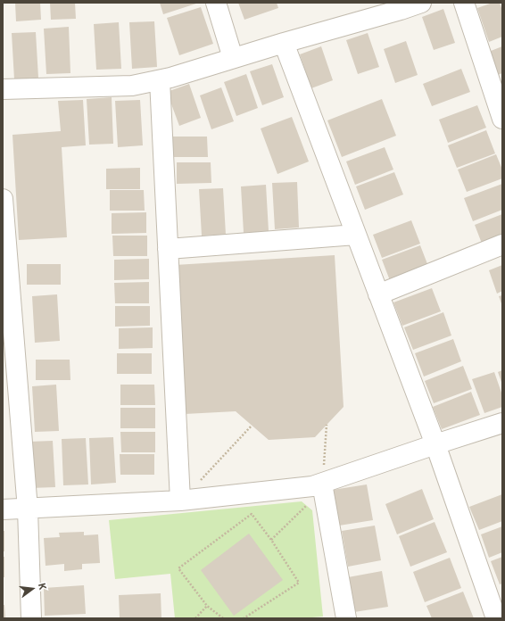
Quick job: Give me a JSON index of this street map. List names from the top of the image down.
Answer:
{
  "north": "right"
}
